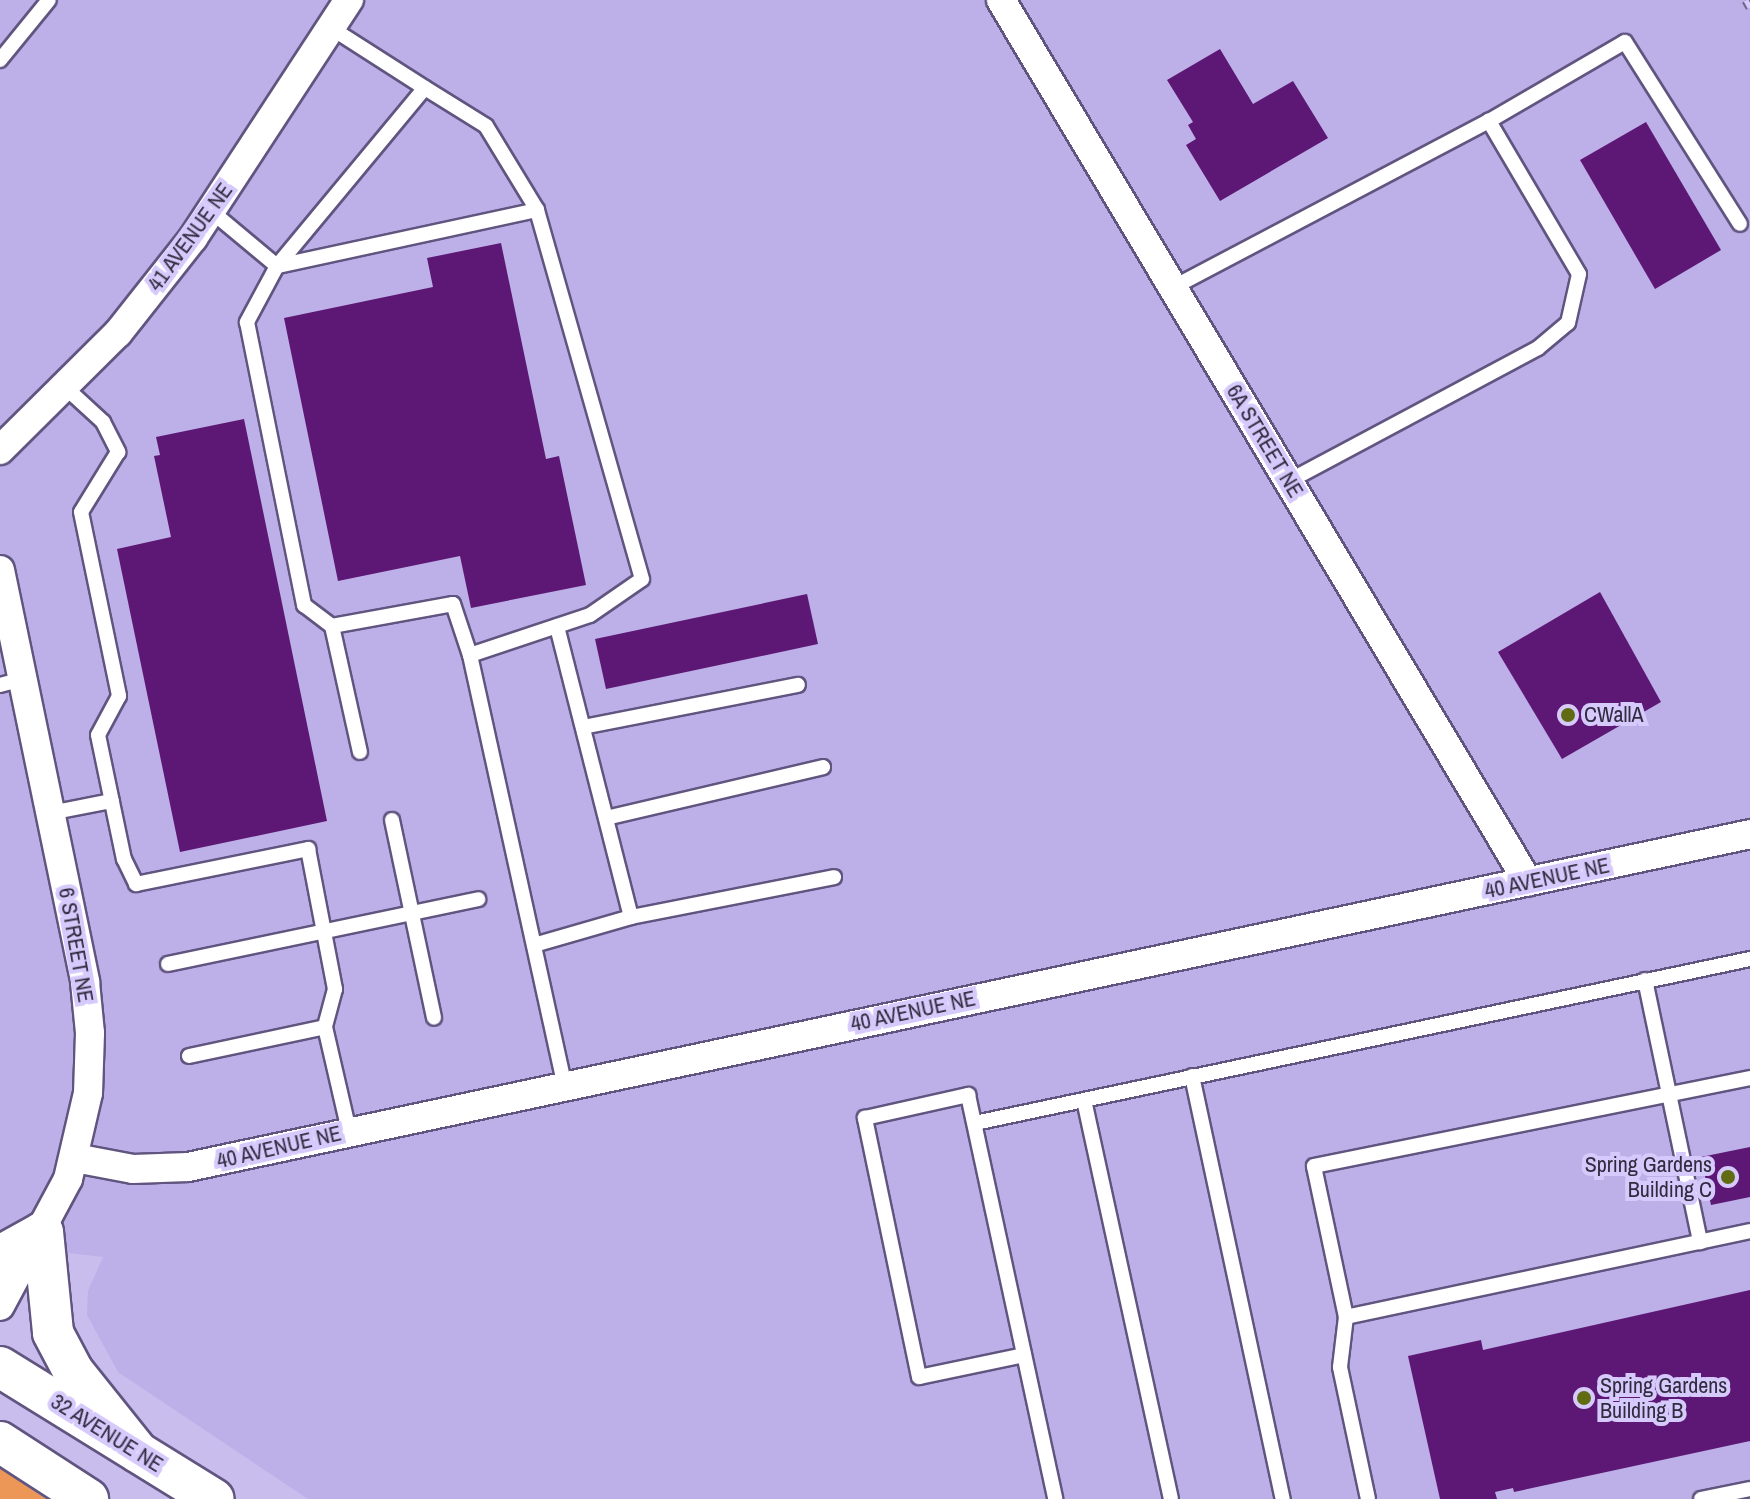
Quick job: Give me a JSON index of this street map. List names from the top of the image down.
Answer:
{
  "streets": {
    "main road": ["32 AVENUE NE"],
    "street": [
      "41 AVENUE NE",
      "6A STREET NE",
      "40 AVENUE NE",
      "6 STREET NE"
    ]
  },
  "crossings": [
    ["6A STREET NE", "40 AVENUE NE"],
    ["40 AVENUE NE", "6 STREET NE"]
  ],
  "places": ["CWallA", "Spring Gardens Building C", "Spring Gardens Building B"]
}
